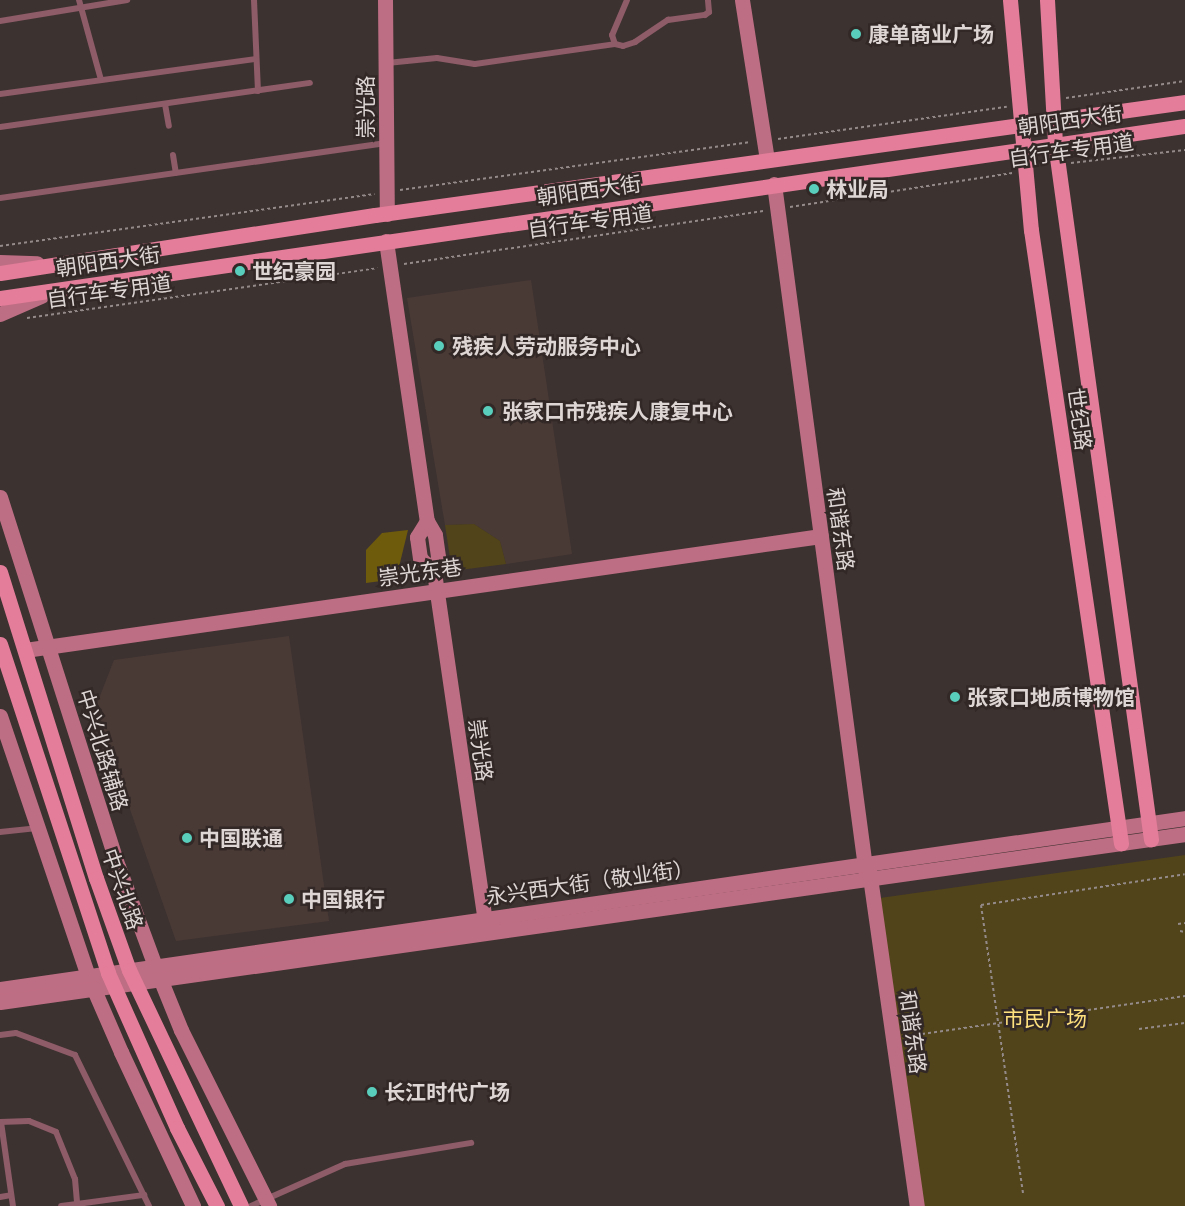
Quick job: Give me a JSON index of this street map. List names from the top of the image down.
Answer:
{
  "streets": {
    "main road": ["朝阳西大街", "世纪路", "中兴北路"],
    "street": [
      "崇光路",
      "和谐东路",
      "崇光东巷",
      "中兴北路辅路",
      "永兴西大街（敬业街）"
    ],
    "path": ["自行车专用道"]
  },
  "crossings": [
    ["崇光路", "朝阳西大街"],
    ["崇光路", "自行车专用道"],
    ["崇光路", "崇光东巷"],
    ["崇光路", "永兴西大街（敬业街）"],
    ["朝阳西大街", "世纪路"],
    ["朝阳西大街", "和谐东路"],
    ["自行车专用道", "世纪路"],
    ["自行车专用道", "和谐东路"],
    ["世纪路", "永兴西大街（敬业街）"],
    ["和谐东路", "崇光东巷"],
    ["和谐东路", "永兴西大街（敬业街）"],
    ["崇光东巷", "中兴北路辅路"],
    ["崇光东巷", "中兴北路"],
    ["中兴北路辅路", "永兴西大街（敬业街）"],
    ["永兴西大街（敬业街）", "中兴北路"]
  ],
  "parks": ["市民广场"],
  "places": [
    "康单商业广场",
    "林业局",
    "世纪豪园",
    "残疾人劳动服务中心",
    "张家口市残疾人康复中心",
    "张家口地质博物馆",
    "中国联通",
    "中国银行",
    "长江时代广场"
  ]
}
